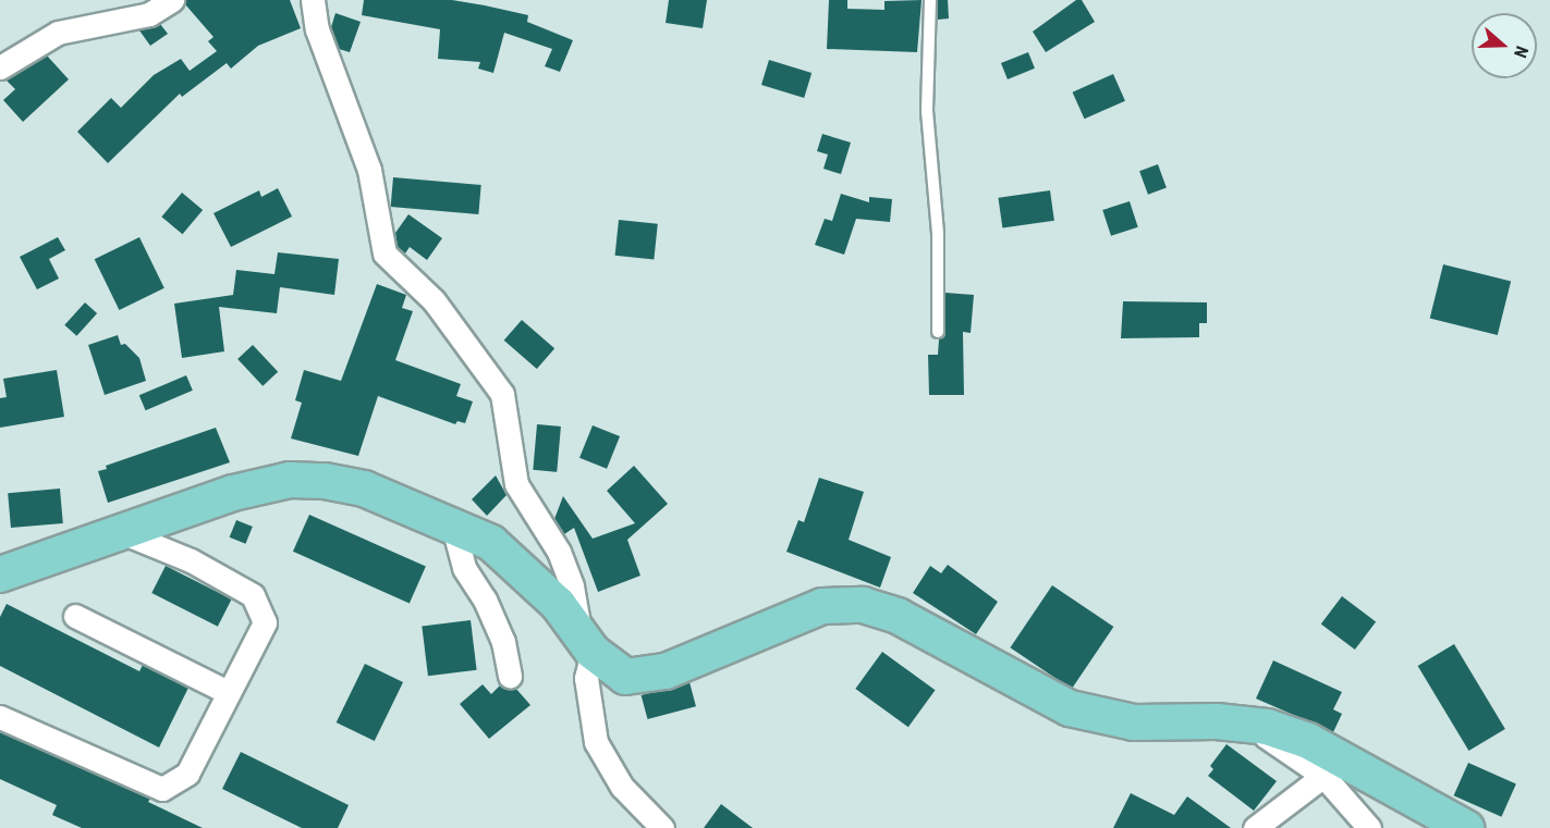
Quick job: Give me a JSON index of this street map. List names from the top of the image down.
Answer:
{
  "north": "right"
}
